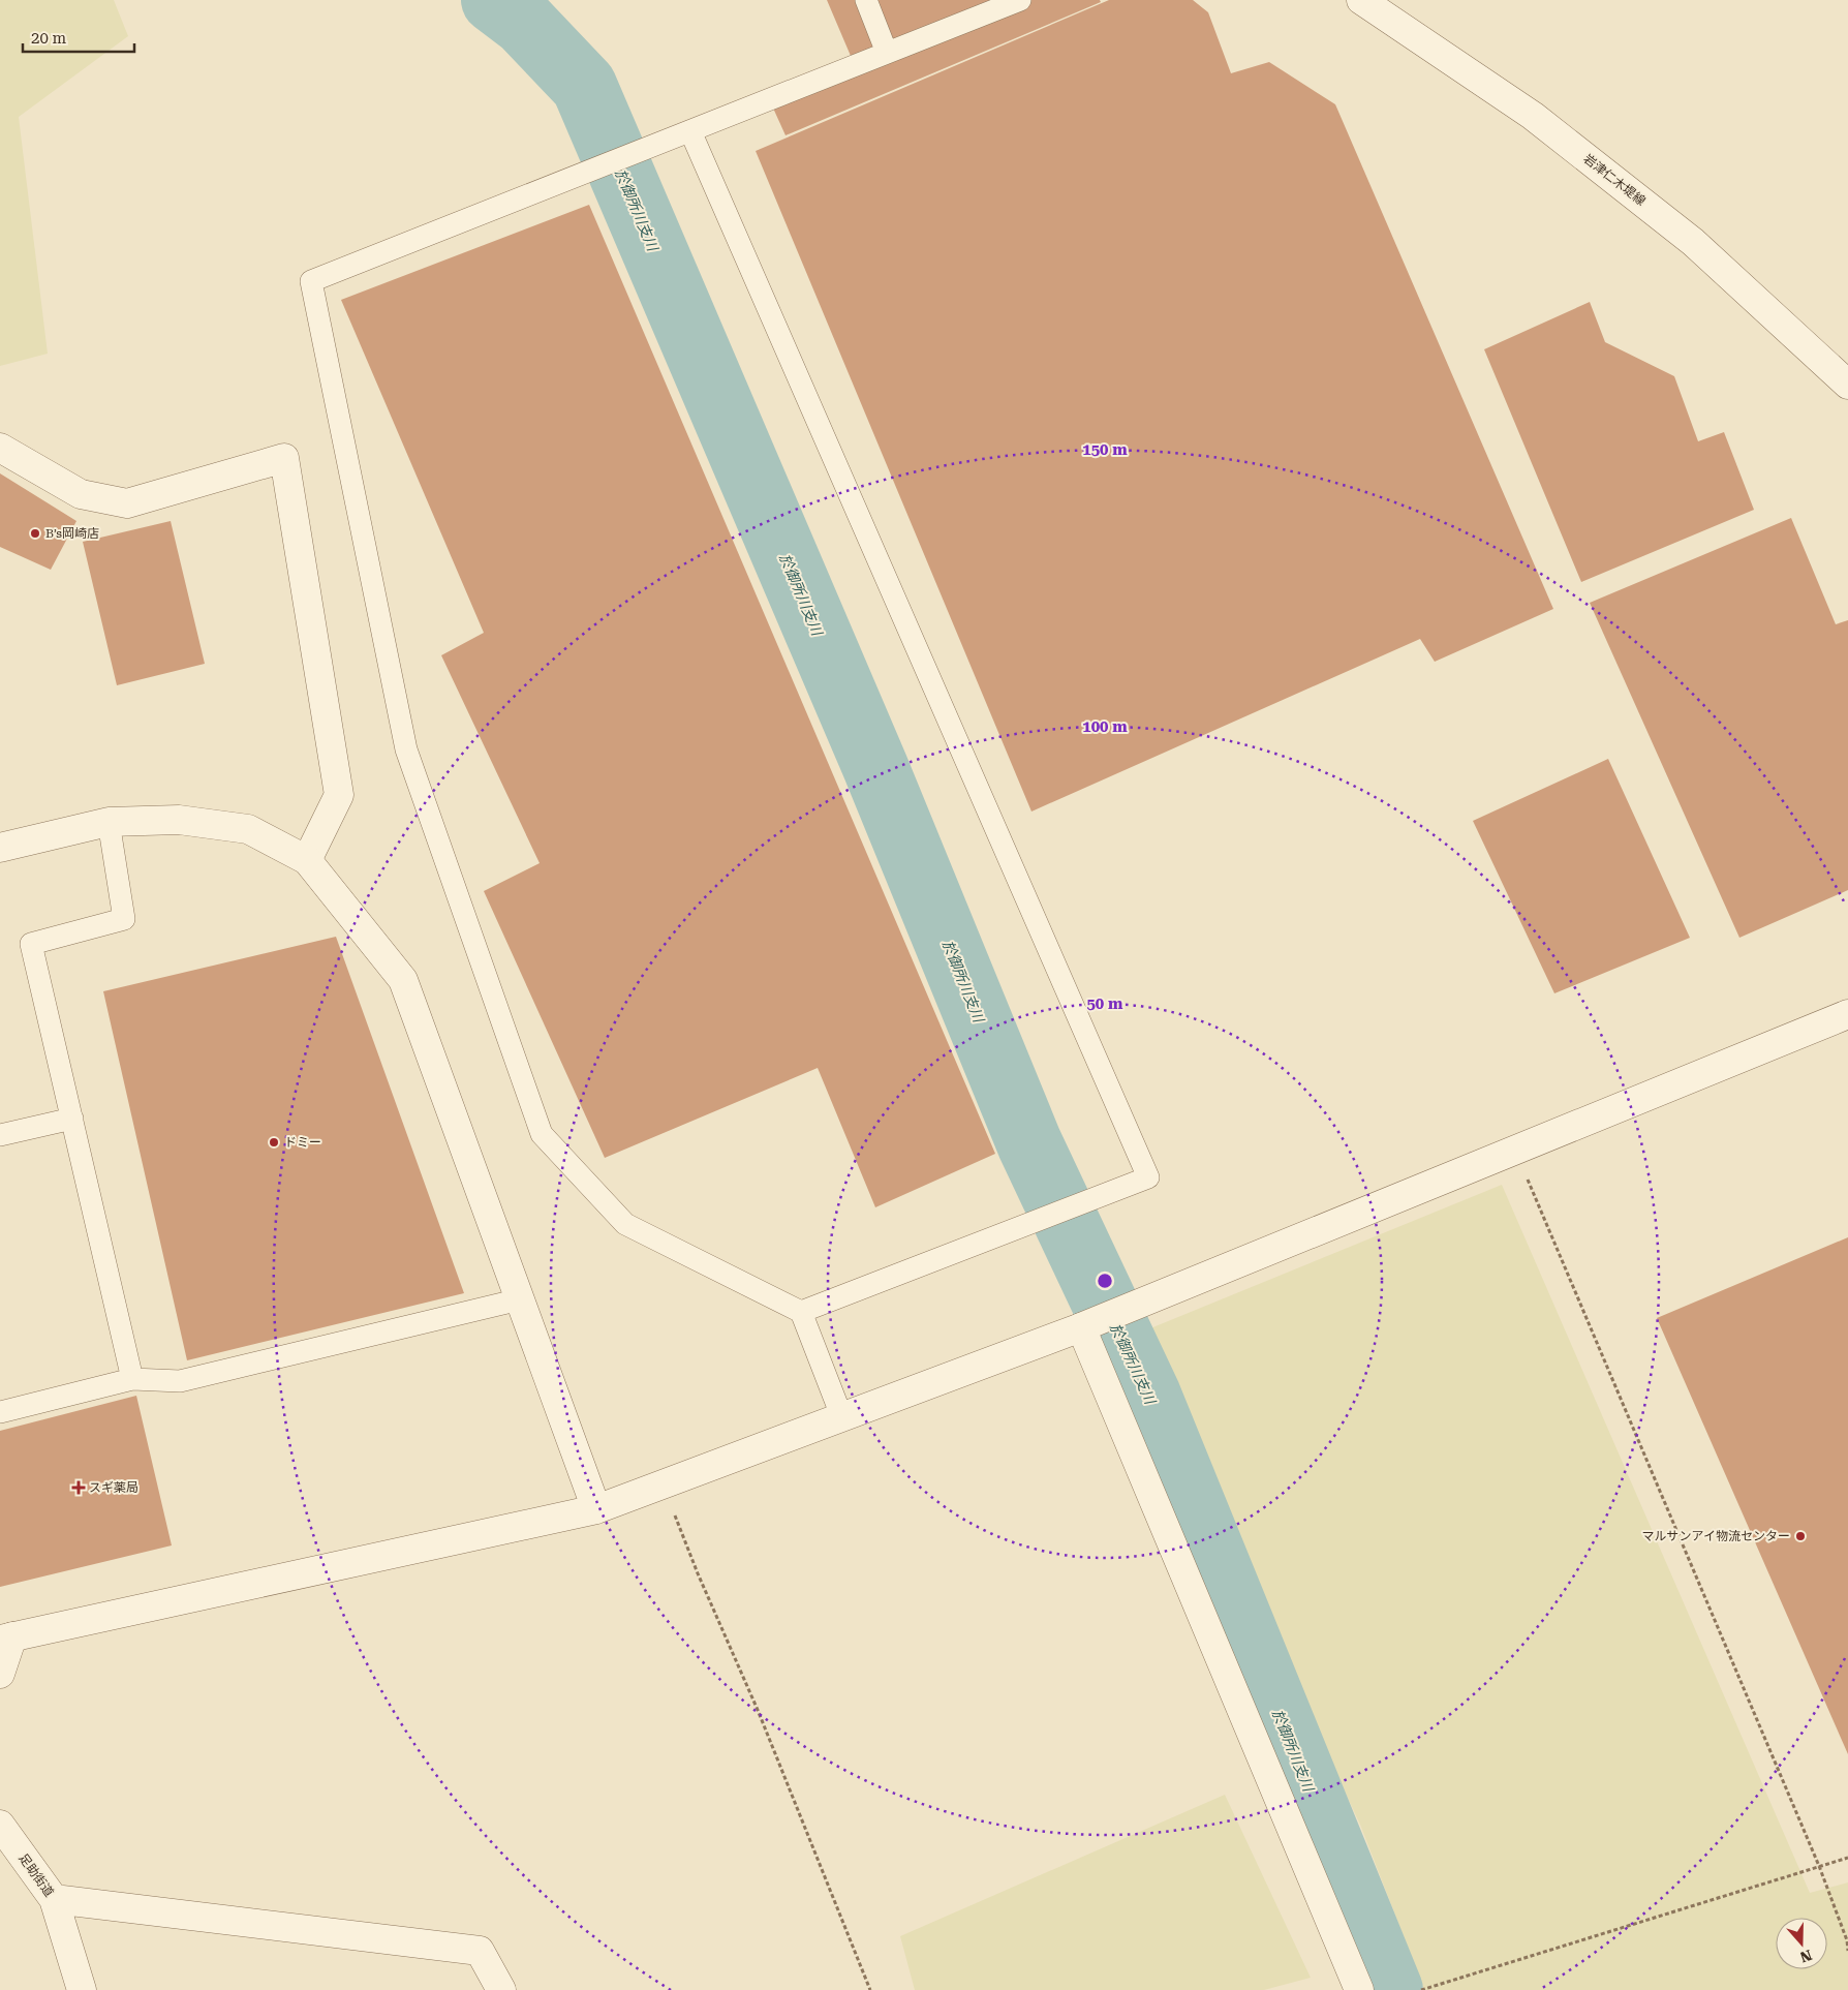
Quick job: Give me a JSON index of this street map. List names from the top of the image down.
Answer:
{
  "streets": {
    "street": ["岩津仁木堤線", "足助街道"]
  },
  "water": ["於御所川支川"],
  "places": {
    "other": ["B’s岡崎店", "ドミー", "マルサンアイ物流センター"],
    "health": ["スギ薬局"]
  },
  "scale_bar": "20 m",
  "north": "bottom",
  "rings": ["150 m", "100 m", "50 m"]
}
